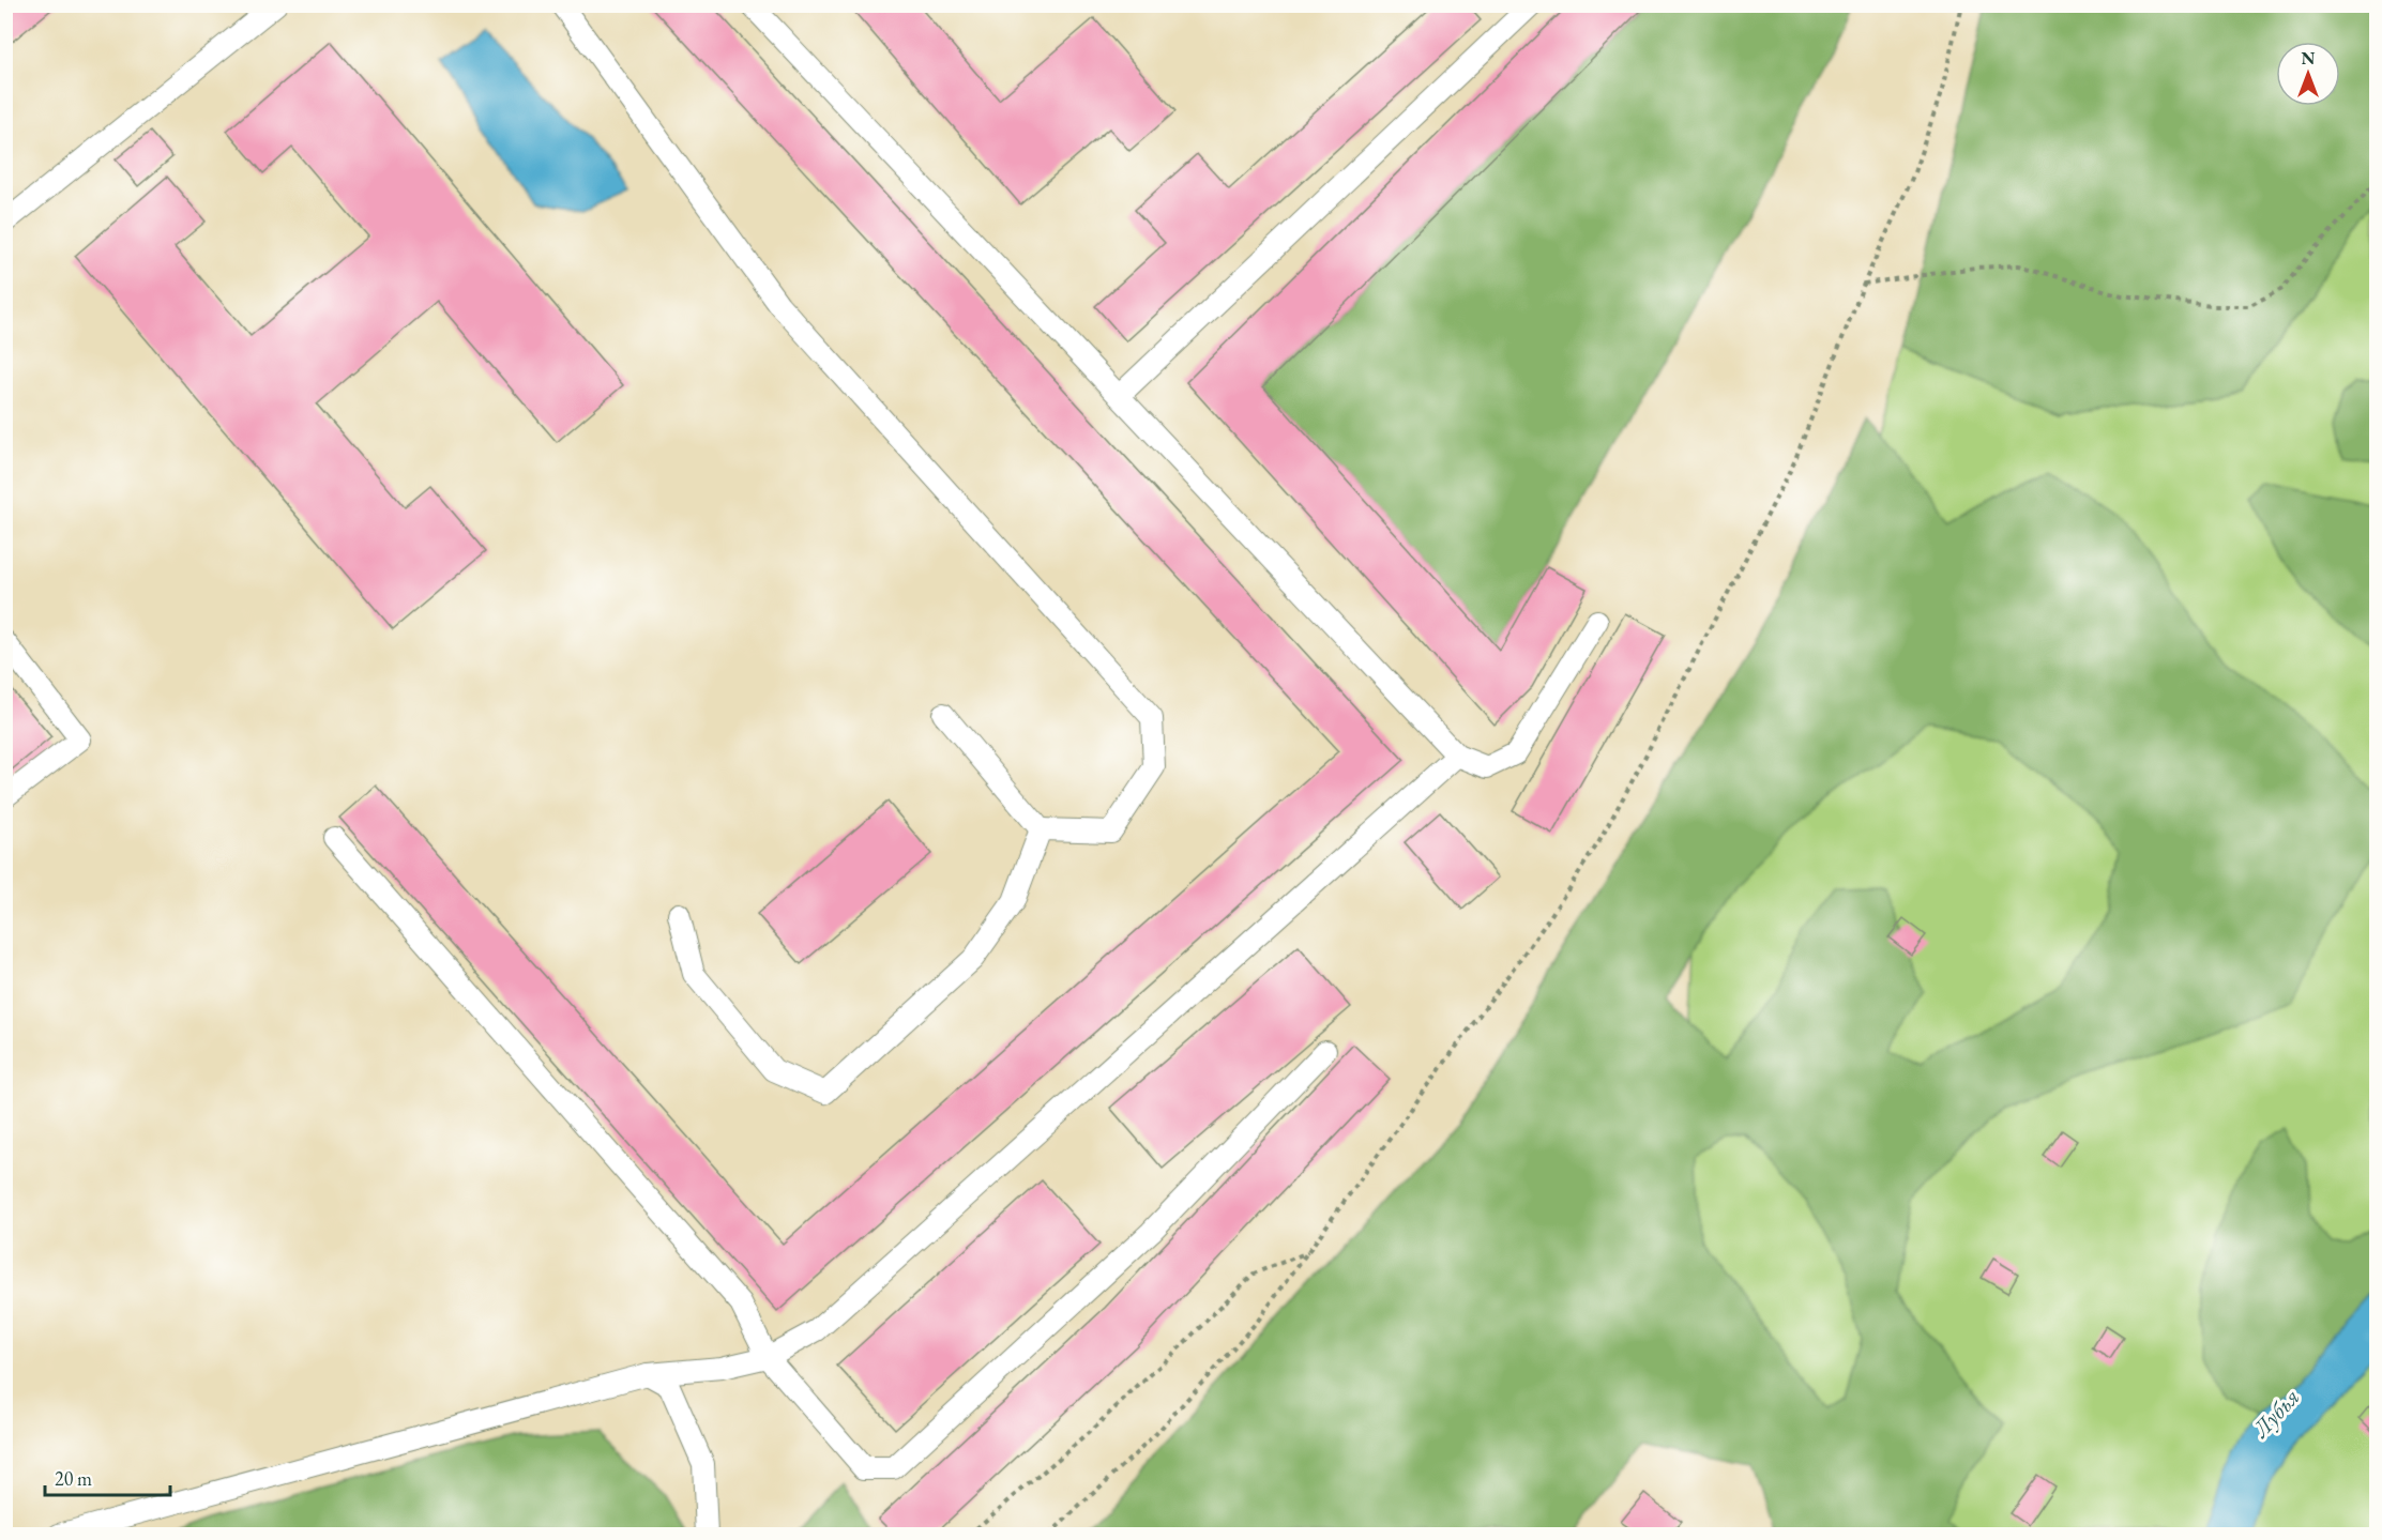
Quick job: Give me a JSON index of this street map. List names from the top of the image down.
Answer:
{
  "water": ["Лубья"],
  "scale_bar": "20 m",
  "north": "top"
}
